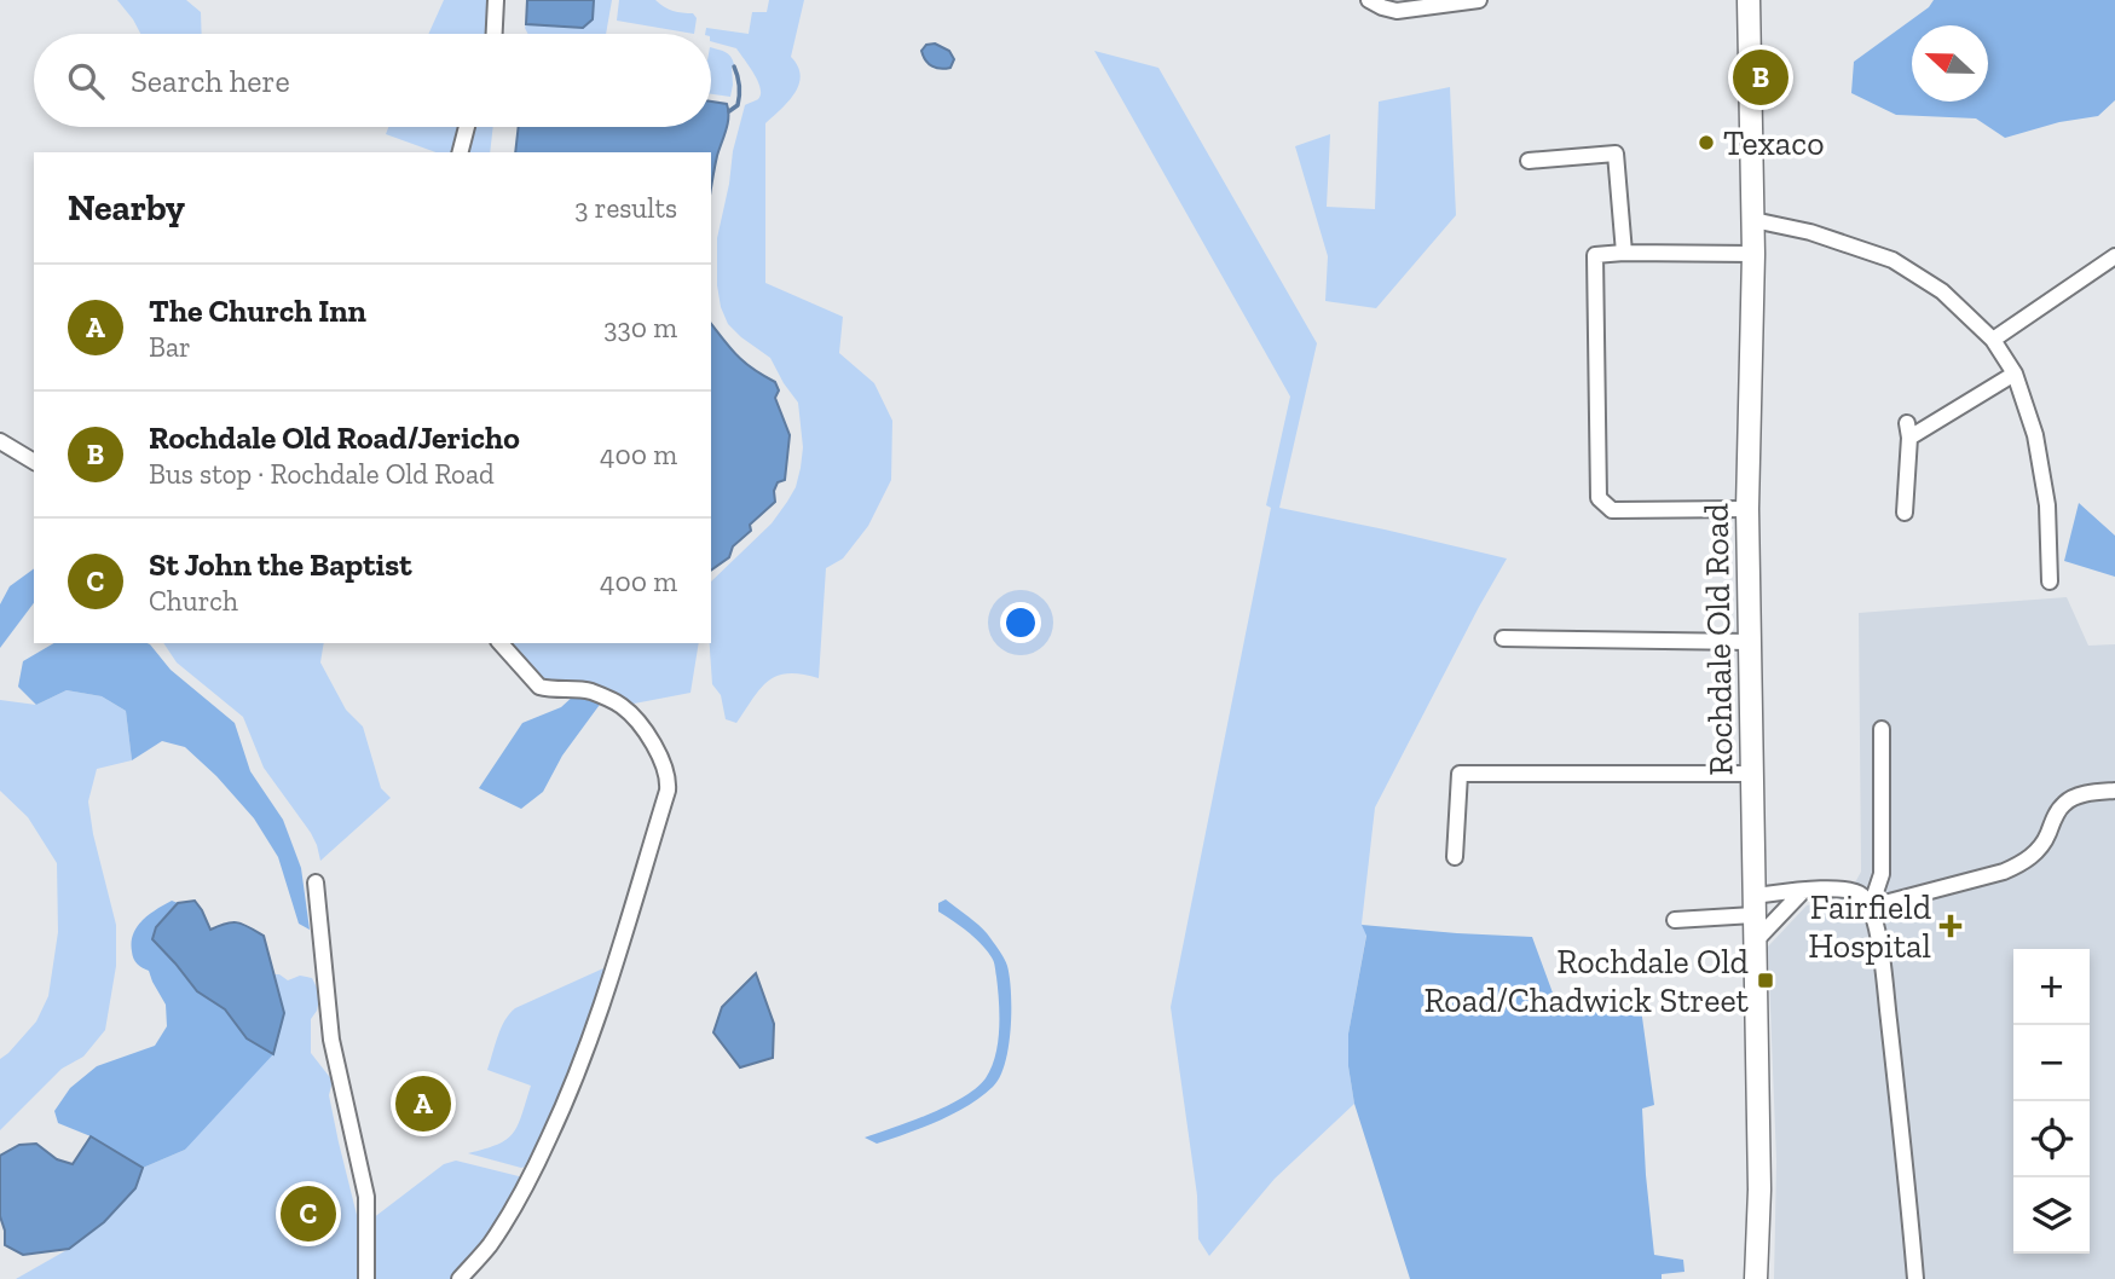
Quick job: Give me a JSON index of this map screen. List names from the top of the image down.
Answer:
{
  "streets": {
    "main road": ["Rochdale Old Road"]
  },
  "places": {
    "other": ["Texaco"],
    "health": ["Fairfield Hospital"],
    "transit": ["Rochdale Old Road/Chadwick Street"]
  },
  "north": "left",
  "page": {
    "search": "Search here",
    "pins": ["B", "A", "C"],
    "heading": ["Nearby", "3 results"],
    "list": [
      {
        "mark": "A",
        "name": "The Church Inn",
        "note": "Bar",
        "value": "330 m"
      },
      {
        "mark": "B",
        "name": "Rochdale Old Road/Jericho",
        "note": "Bus stop · Rochdale Old Road",
        "value": "400 m"
      },
      {
        "mark": "C",
        "name": "St John the Baptist",
        "note": "Church",
        "value": "400 m"
      }
    ],
    "map_buttons": ["+", "−"]
  }
}
